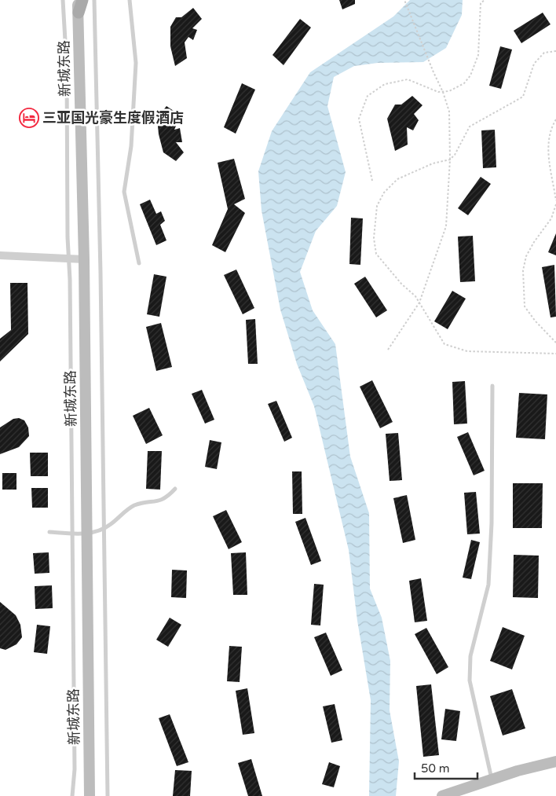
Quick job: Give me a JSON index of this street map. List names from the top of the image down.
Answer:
{
  "streets": {
    "main road": ["新城东路"]
  },
  "places": {
    "hotel": ["三亚国光豪生度假酒店"]
  },
  "scale_bar": "50 m"
}
